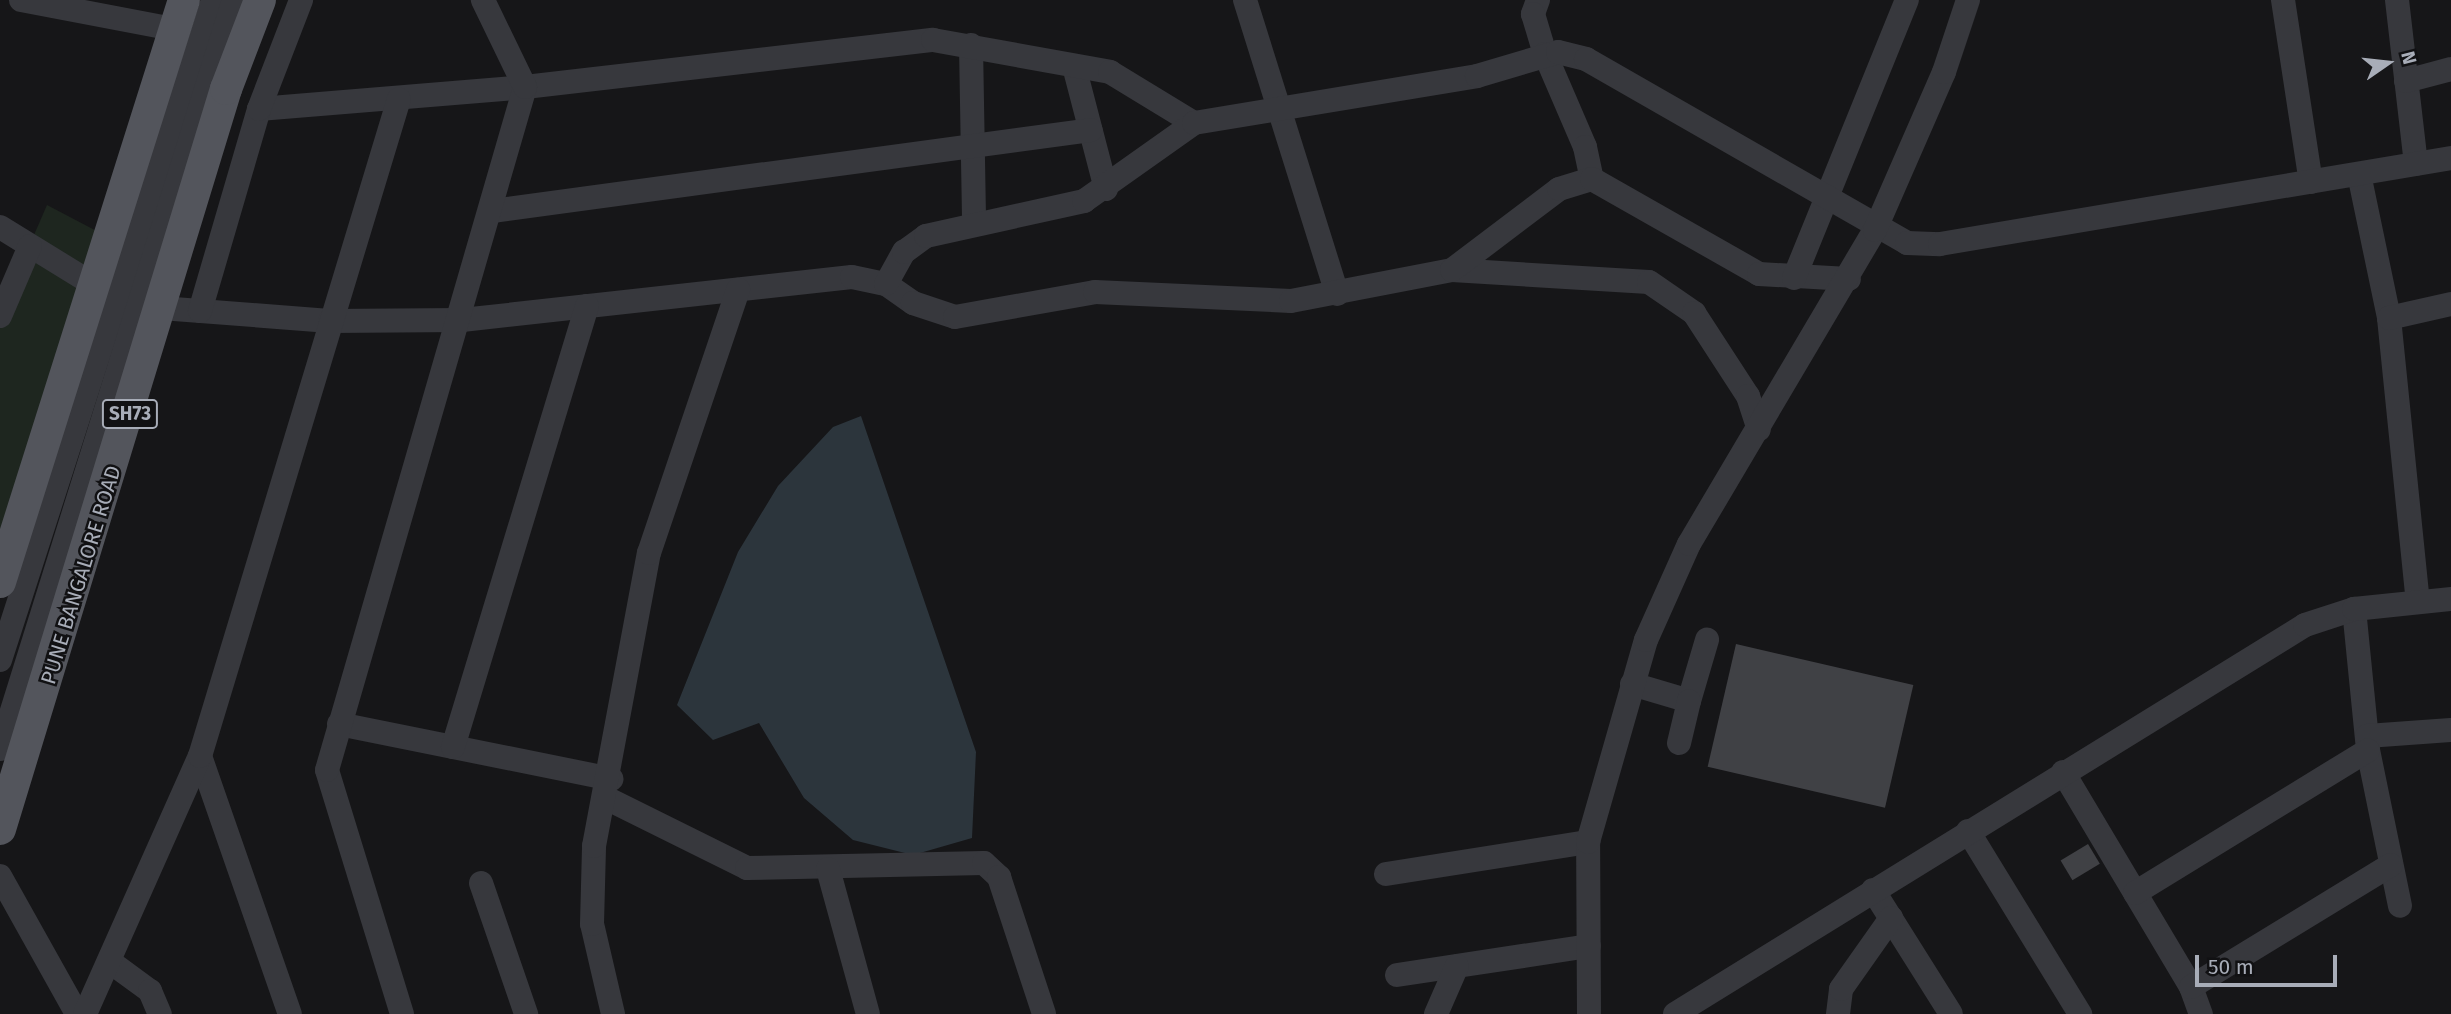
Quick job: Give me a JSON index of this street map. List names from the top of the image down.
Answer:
{
  "streets": {
    "main road": ["SH73", "PUNE BANGALORE ROAD"]
  },
  "scale_bar": "50 m",
  "north": "right"
}
